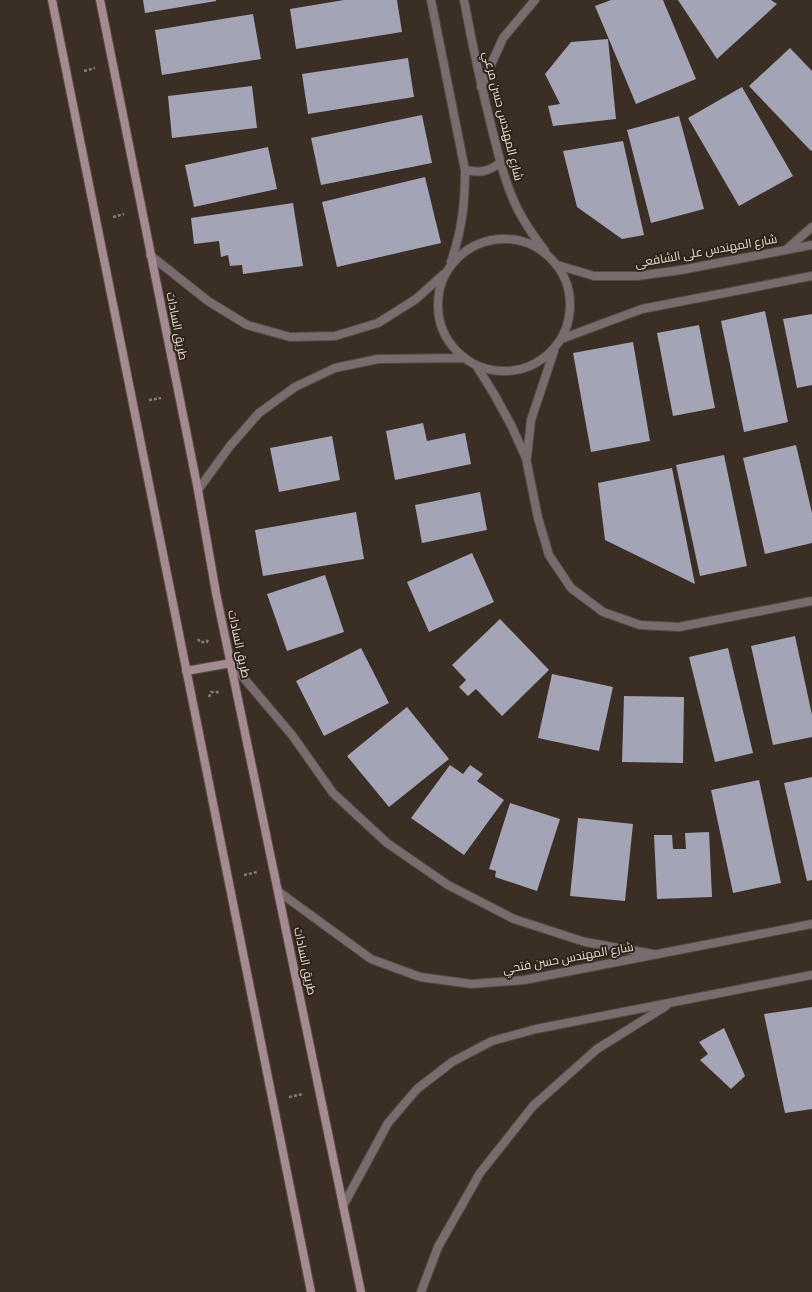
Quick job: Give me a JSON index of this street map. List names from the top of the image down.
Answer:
{
  "streets": {
    "main road": ["طريق السادات"],
    "street": ["شارع المهندس حسن مرعي", "شارع المهندس على الشافعى", "شارع المهندس حسن فتحي"]
  },
  "crossings": [
    ["شارع المهندس حسن مرعي", "شارع المهندس على الشافعى"],
    ["طريق السادات", "شارع المهندس حسن فتحي"]
  ]
}
